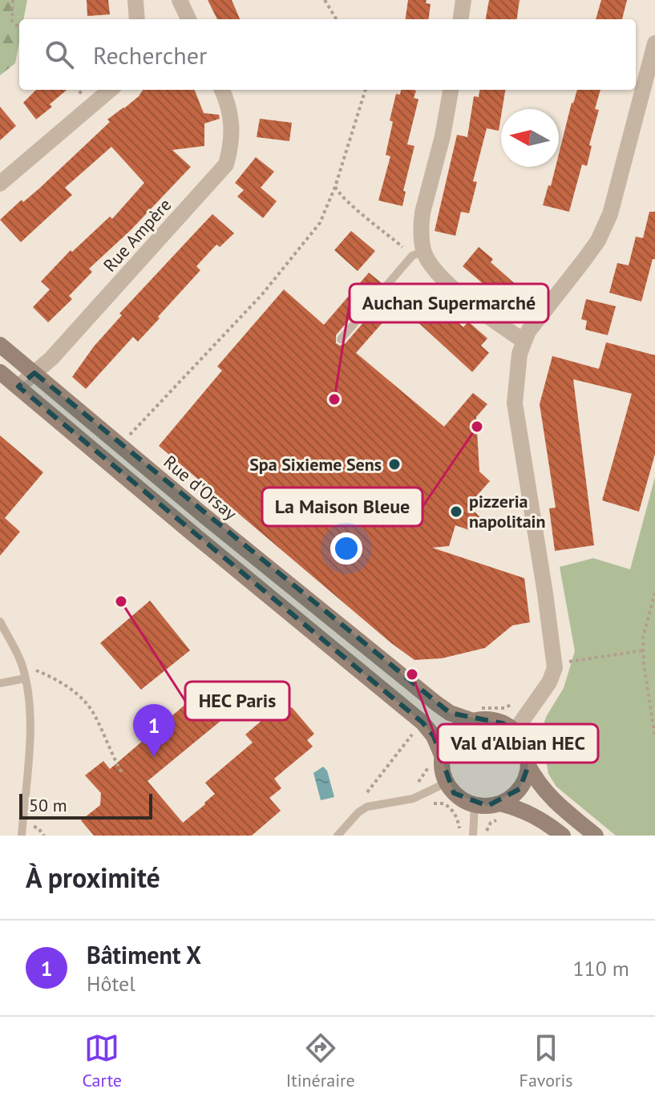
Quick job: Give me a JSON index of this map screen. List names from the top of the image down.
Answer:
{
  "streets": {
    "main road": ["Rue d'Orsay"],
    "street": ["Rue Ampère"]
  },
  "crossings": [
    ["Rue Ampère", "Rue d'Orsay"]
  ],
  "places": [
    "Auchan Supermarché",
    "La Maison Bleue",
    "Spa Sixieme Sens",
    "pizzeria napolitain",
    "HEC Paris",
    "Val d'Albian HEC"
  ],
  "scale_bar": "50 m",
  "north": "left",
  "page": {
    "search": "Rechercher",
    "pins": "1",
    "scale": "50 m",
    "heading": "À proximité",
    "list": [
      {
        "mark": "1",
        "name": "Bâtiment X",
        "note": "Hôtel",
        "value": "110 m"
      }
    ],
    "nav": ["Carte", "Itinéraire", "Favoris"]
  }
}
